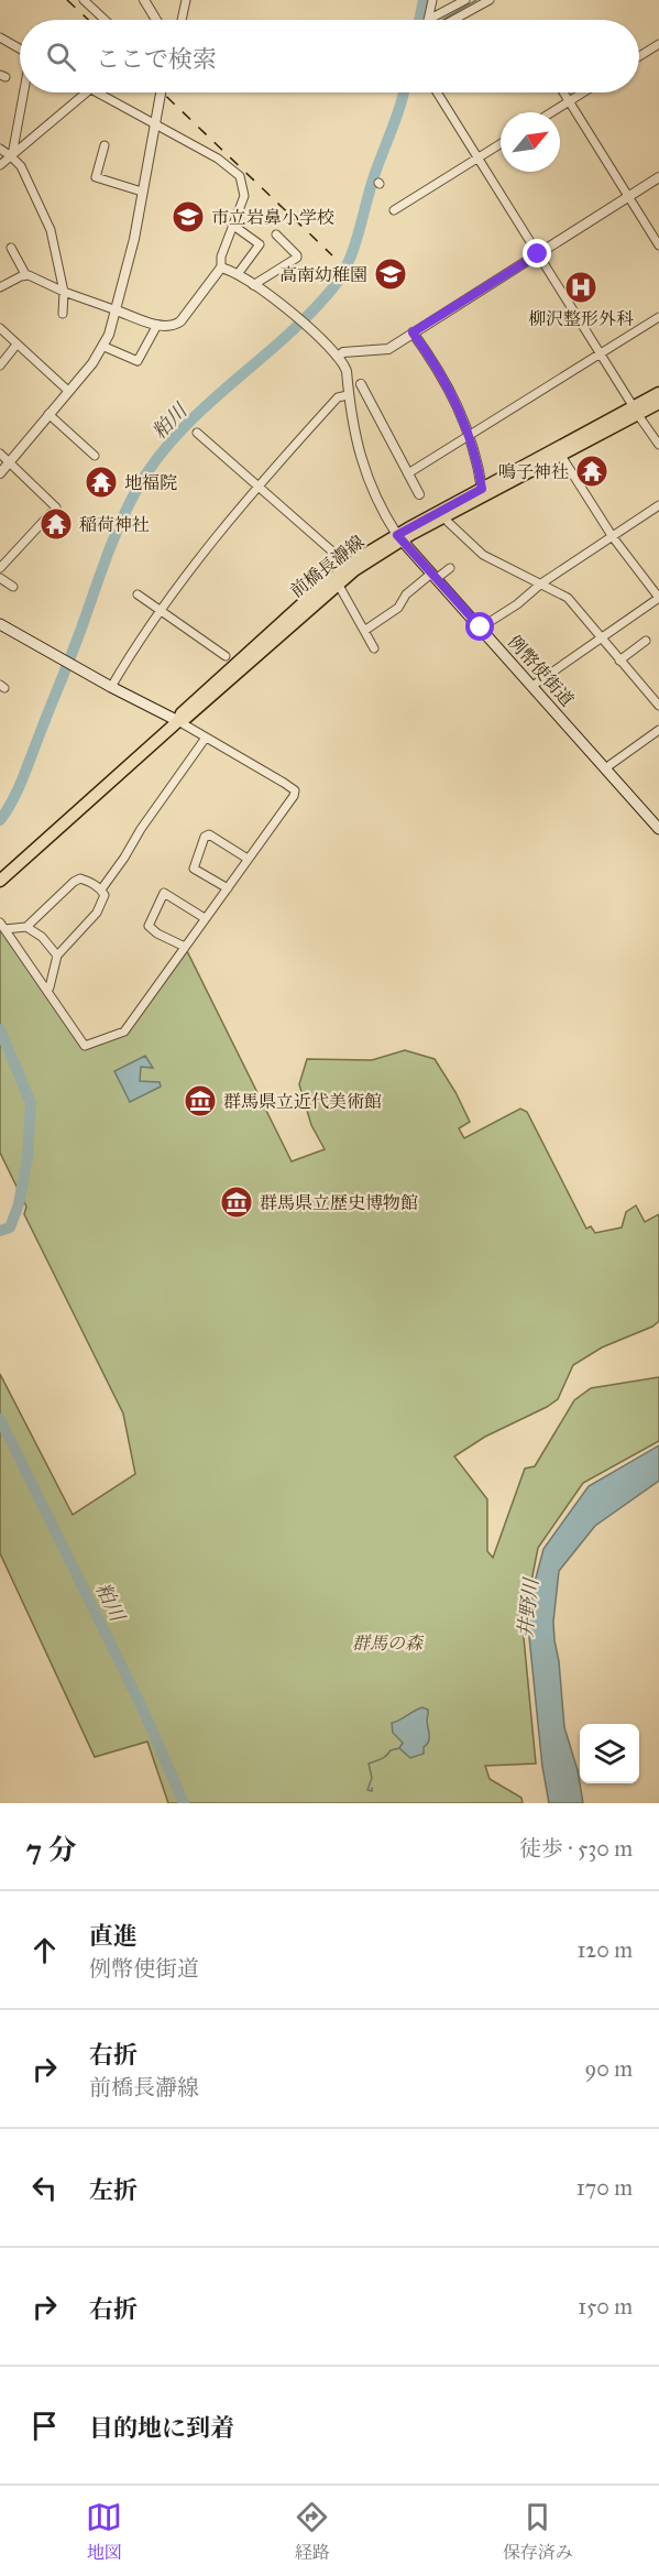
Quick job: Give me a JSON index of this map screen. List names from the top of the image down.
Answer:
{
  "streets": {
    "main road": ["前橋長瀞線", "例幣使街道"]
  },
  "crossings": [
    ["前橋長瀞線", "例幣使街道"]
  ],
  "water": ["粕川", "井野川"],
  "parks": ["群馬の森"],
  "places": {
    "school or university": ["市立岩鼻小学校", "高南幼稚園"],
    "hospital": ["柳沢整形外科"],
    "temple": ["鳴子神社", "地福院", "稲荷神社"],
    "museum": ["群馬県立近代美術館", "群馬県立歴史博物館"]
  },
  "north": "top right",
  "page": {
    "search": "ここで検索",
    "heading": ["7 分", "徒歩 · 530 m"],
    "list": [
      ["直進", "例幣使街道", "120 m"],
      ["右折", "前橋長瀞線", "90 m"],
      ["左折", "170 m"],
      ["右折", "150 m"],
      "目的地に到着"
    ],
    "nav": ["地図", "経路", "保存済み"]
  }
}
